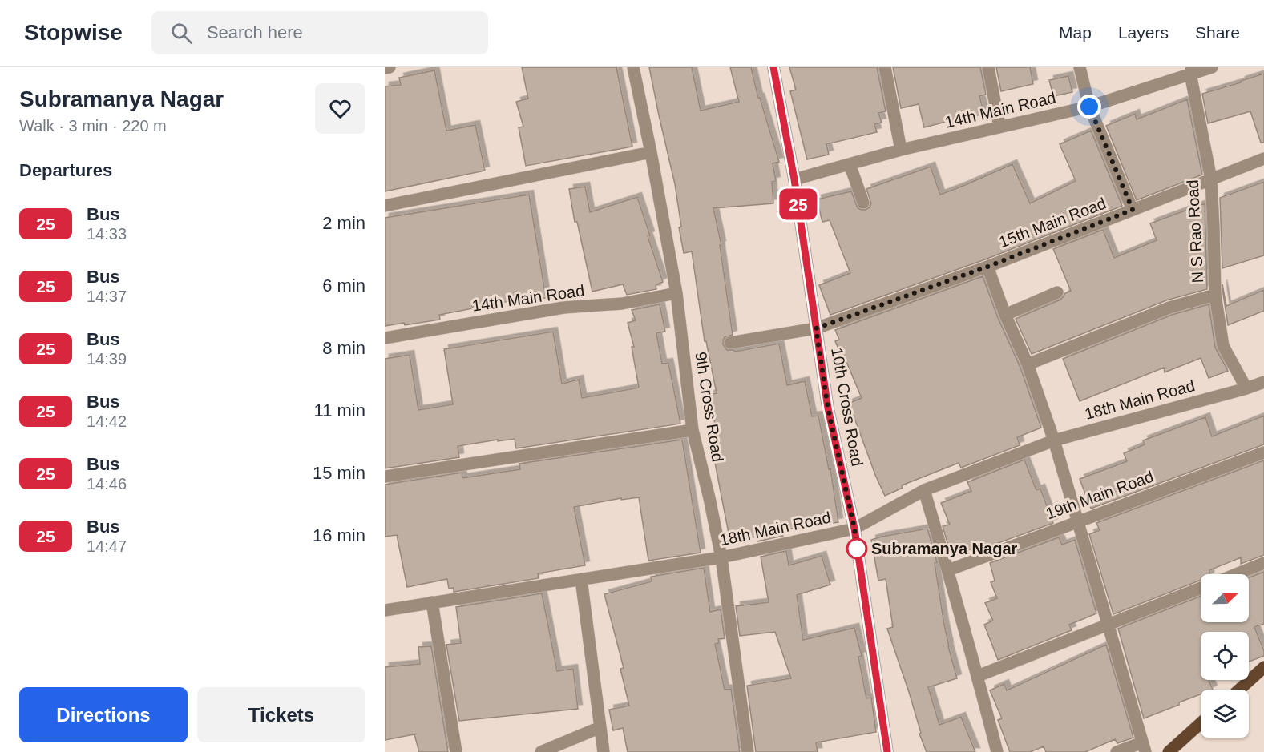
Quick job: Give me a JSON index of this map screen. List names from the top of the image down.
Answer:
{
  "streets": {
    "street": [
      "14th Main Road",
      "15th Main Road",
      "N S Rao Road",
      "18th Main Road",
      "9th Cross Road",
      "10th Cross Road",
      "19th Main Road"
    ]
  },
  "crossings": [
    ["14th Main Road", "N S Rao Road"],
    ["14th Main Road", "9th Cross Road"],
    ["14th Main Road", "10th Cross Road"],
    ["15th Main Road", "N S Rao Road"],
    ["15th Main Road", "10th Cross Road"],
    ["N S Rao Road", "18th Main Road"],
    ["18th Main Road", "9th Cross Road"],
    ["18th Main Road", "10th Cross Road"]
  ],
  "places": ["Subramanya Nagar"],
  "lines": ["bus line 25"],
  "north": "top right",
  "page": {
    "header": "Stopwise",
    "search": "Search here",
    "nav": ["Map", "Layers", "Share"],
    "heading": [
      ["Subramanya Nagar", "Walk · 3 min · 220 m"],
      "Departures"
    ],
    "on_map": "25",
    "list": [
      {
        "mark": "25",
        "name": "Bus",
        "note": "14:33",
        "value": "2 min"
      },
      {
        "mark": "25",
        "name": "Bus",
        "note": "14:37",
        "value": "6 min"
      },
      {
        "mark": "25",
        "name": "Bus",
        "note": "14:39",
        "value": "8 min"
      },
      {
        "mark": "25",
        "name": "Bus",
        "note": "14:42",
        "value": "11 min"
      },
      {
        "mark": "25",
        "name": "Bus",
        "note": "14:46",
        "value": "15 min"
      },
      {
        "mark": "25",
        "name": "Bus",
        "note": "14:47",
        "value": "16 min"
      }
    ],
    "buttons": ["Directions", "Tickets"]
  }
}
